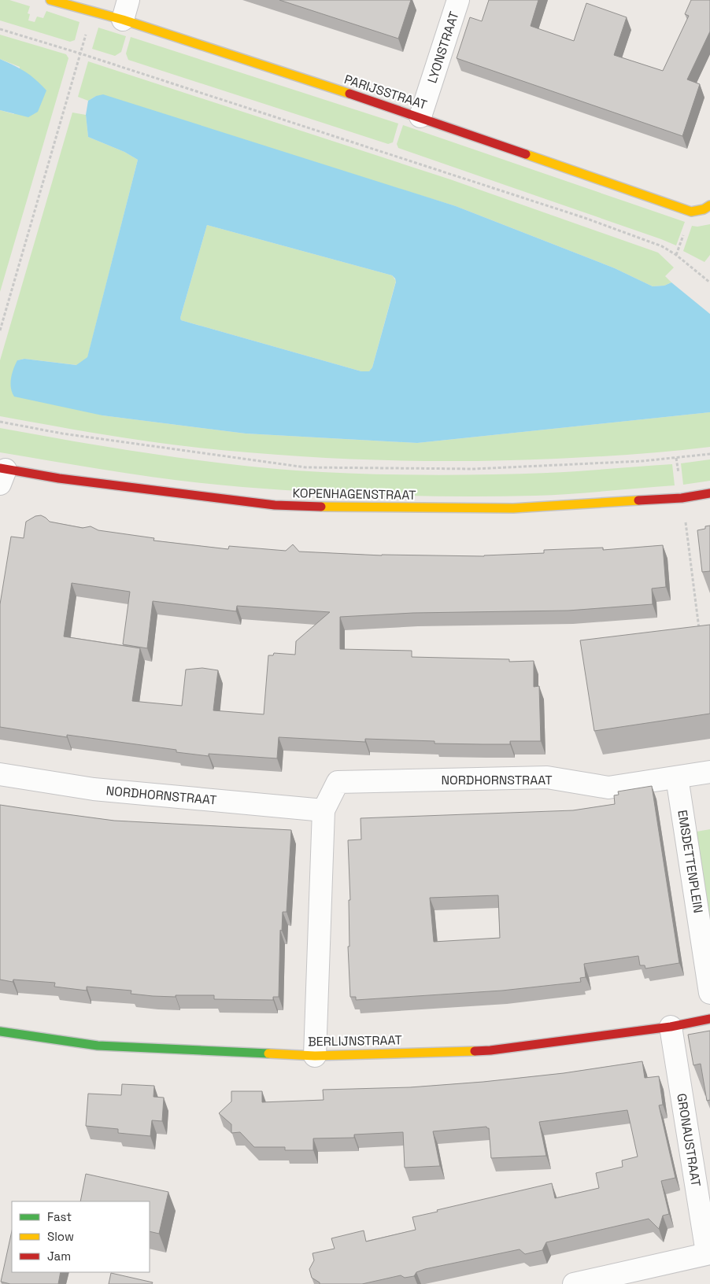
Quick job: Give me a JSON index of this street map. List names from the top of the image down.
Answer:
{
  "streets": {
    "street": [
      "LYONSTRAAT",
      "PARIJSSTRAAT",
      "KOPENHAGENSTRAAT",
      "NORDHORNSTRAAT",
      "EMSDETTENPLEIN",
      "BERLIJNSTRAAT",
      "GRONAUSTRAAT"
    ]
  },
  "crossings": [
    ["LYONSTRAAT", "PARIJSSTRAAT"],
    ["NORDHORNSTRAAT", "EMSDETTENPLEIN"],
    ["NORDHORNSTRAAT", "BERLIJNSTRAAT"],
    ["BERLIJNSTRAAT", "GRONAUSTRAAT"]
  ],
  "legend": ["Fast", "Slow", "Jam"]
}
